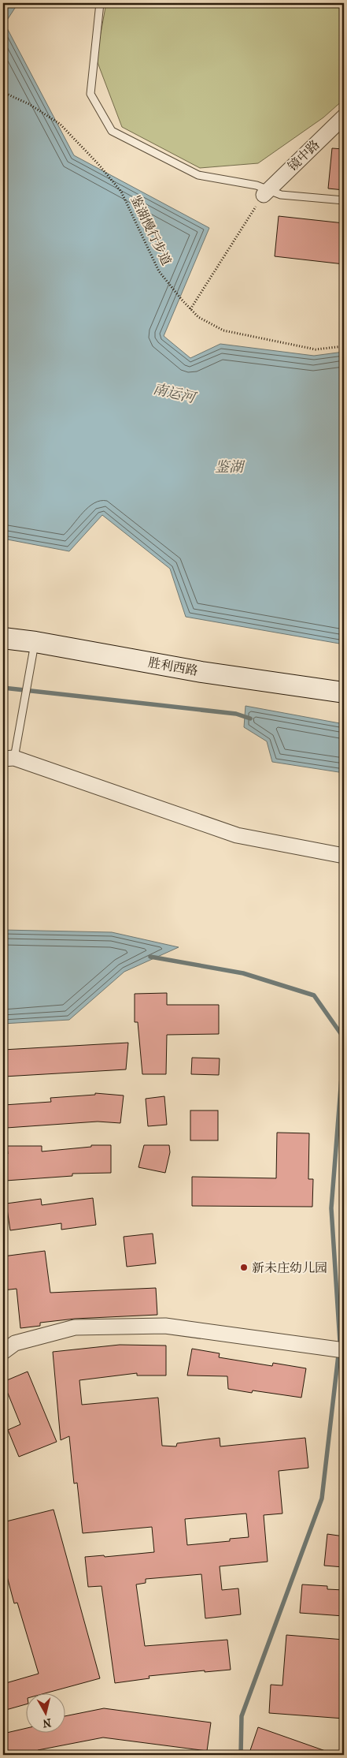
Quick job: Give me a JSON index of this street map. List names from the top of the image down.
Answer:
{
  "streets": {
    "street": ["镜中路", "胜利西路"],
    "path": ["鉴湖慢行步道"]
  },
  "water": ["南运河", "鉴湖"],
  "places": ["新未庄幼儿园"],
  "north": "bottom"
}
